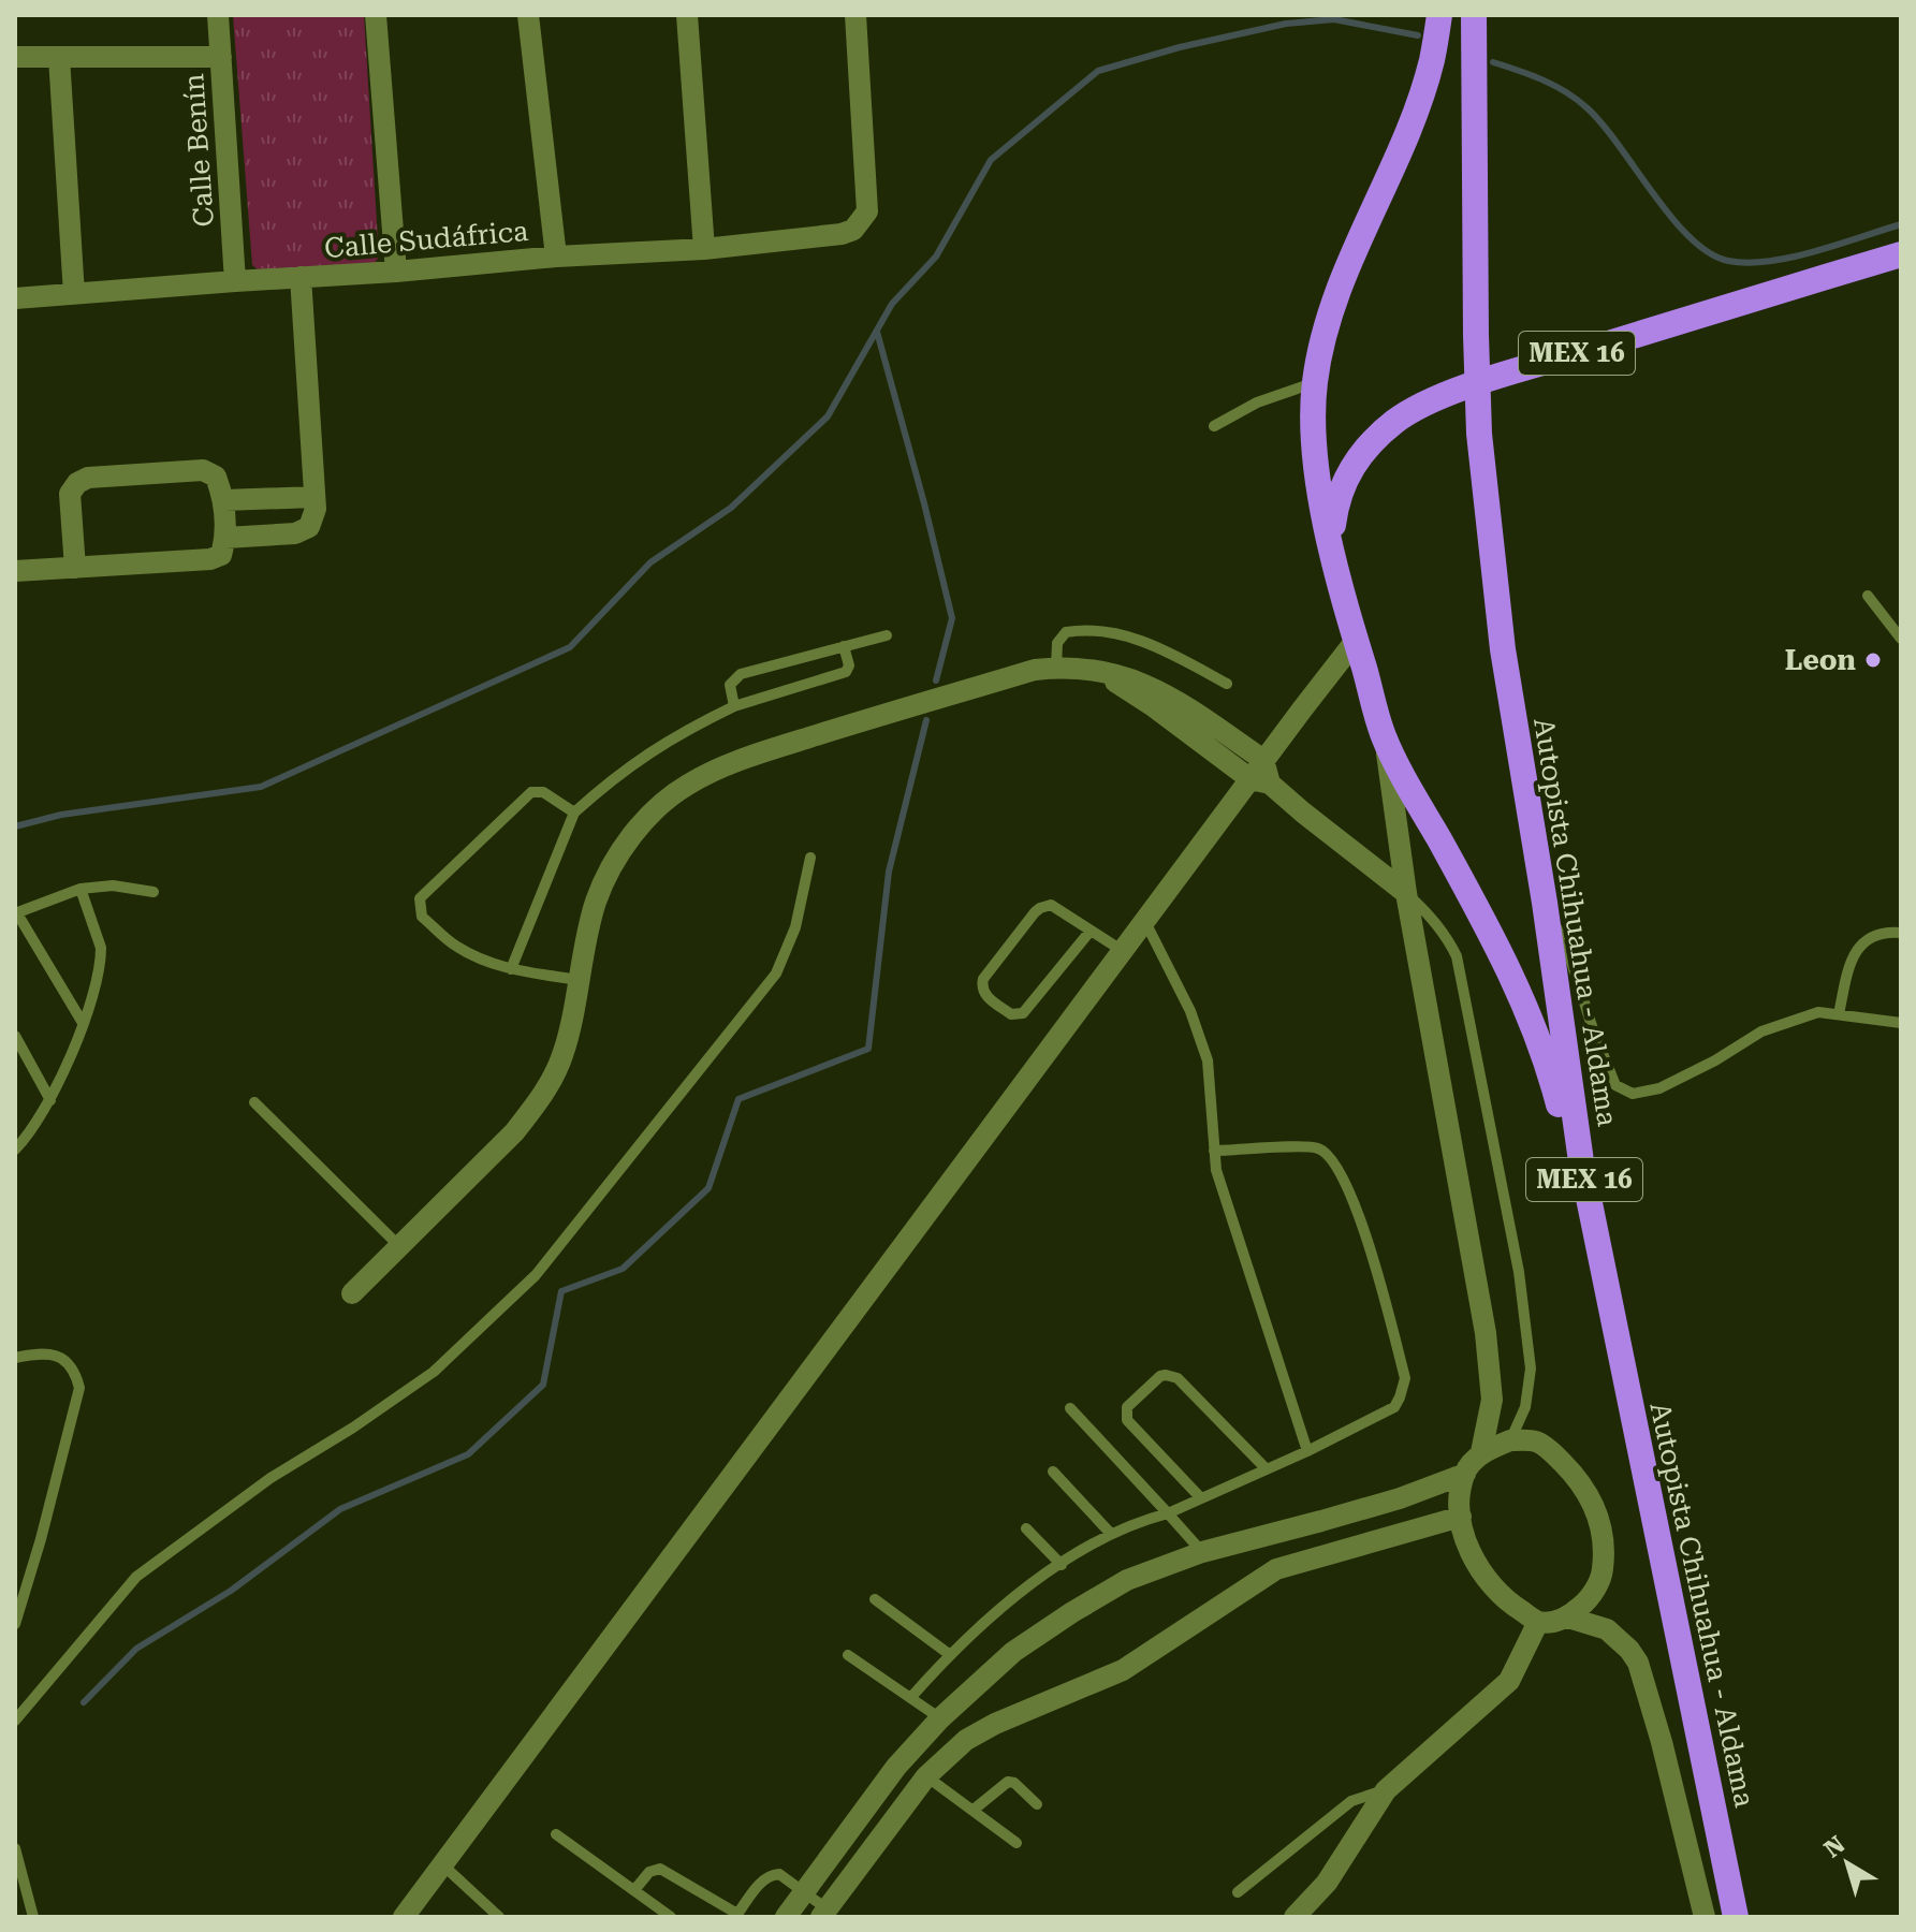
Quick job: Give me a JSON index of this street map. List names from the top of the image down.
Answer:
{
  "streets": {
    "highway": ["MEX 16", "Autopista Chihuahua - Aldama"],
    "street": ["Calle Benín", "Calle Sudáfrica"]
  },
  "crossings": [
    ["Calle Benín", "Calle Sudáfrica"]
  ],
  "places": ["Leon"],
  "north": "top left"
}
